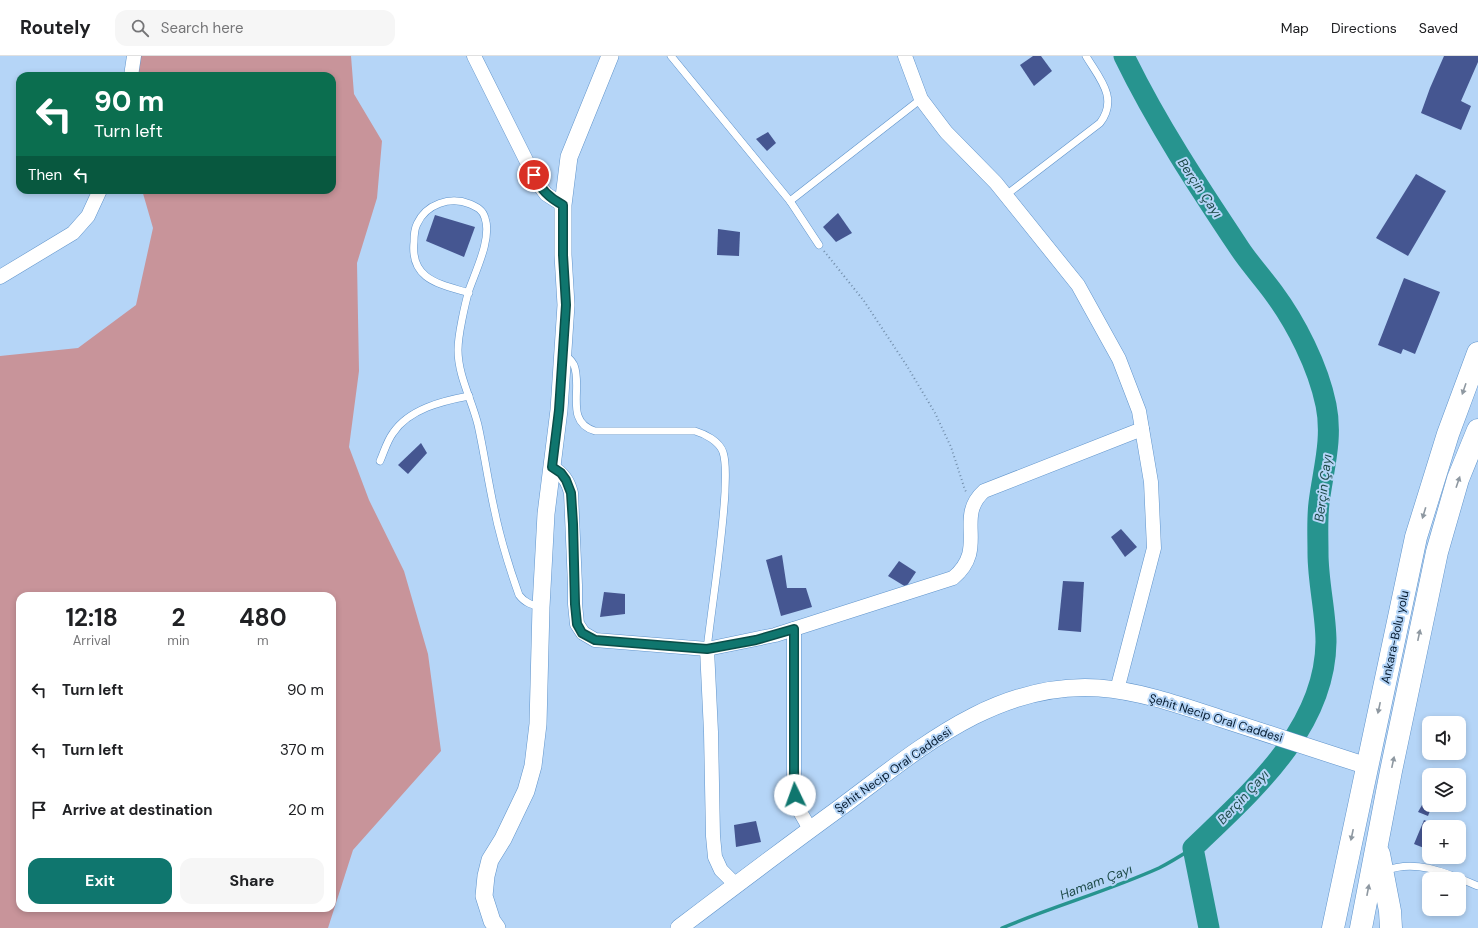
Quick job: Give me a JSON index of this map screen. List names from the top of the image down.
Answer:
{
  "streets": {
    "highway": ["Ankara-Bolu yolu"],
    "street": ["Şehit Necip Oral Caddesi"]
  },
  "crossings": [
    ["Ankara-Bolu yolu", "Şehit Necip Oral Caddesi"]
  ],
  "water": ["Berçin Çayı", "Hamam Çayı"],
  "page": {
    "header": "Routely",
    "search": "Search here",
    "nav": ["Map", "Directions", "Saved"],
    "turn": ["90 m", "Turn left"],
    "then": "Then",
    "eta": [
      "12:18",
      "Arrival",
      "2",
      "min",
      "480",
      "m"
    ],
    "list": [
      {
        "name": "Turn left",
        "value": "90 m"
      },
      {
        "name": "Turn left",
        "value": "370 m"
      },
      {
        "name": "Arrive at destination",
        "value": "20 m"
      }
    ],
    "map_buttons": ["+", "−"],
    "buttons": ["Exit", "Share"]
  }
}
